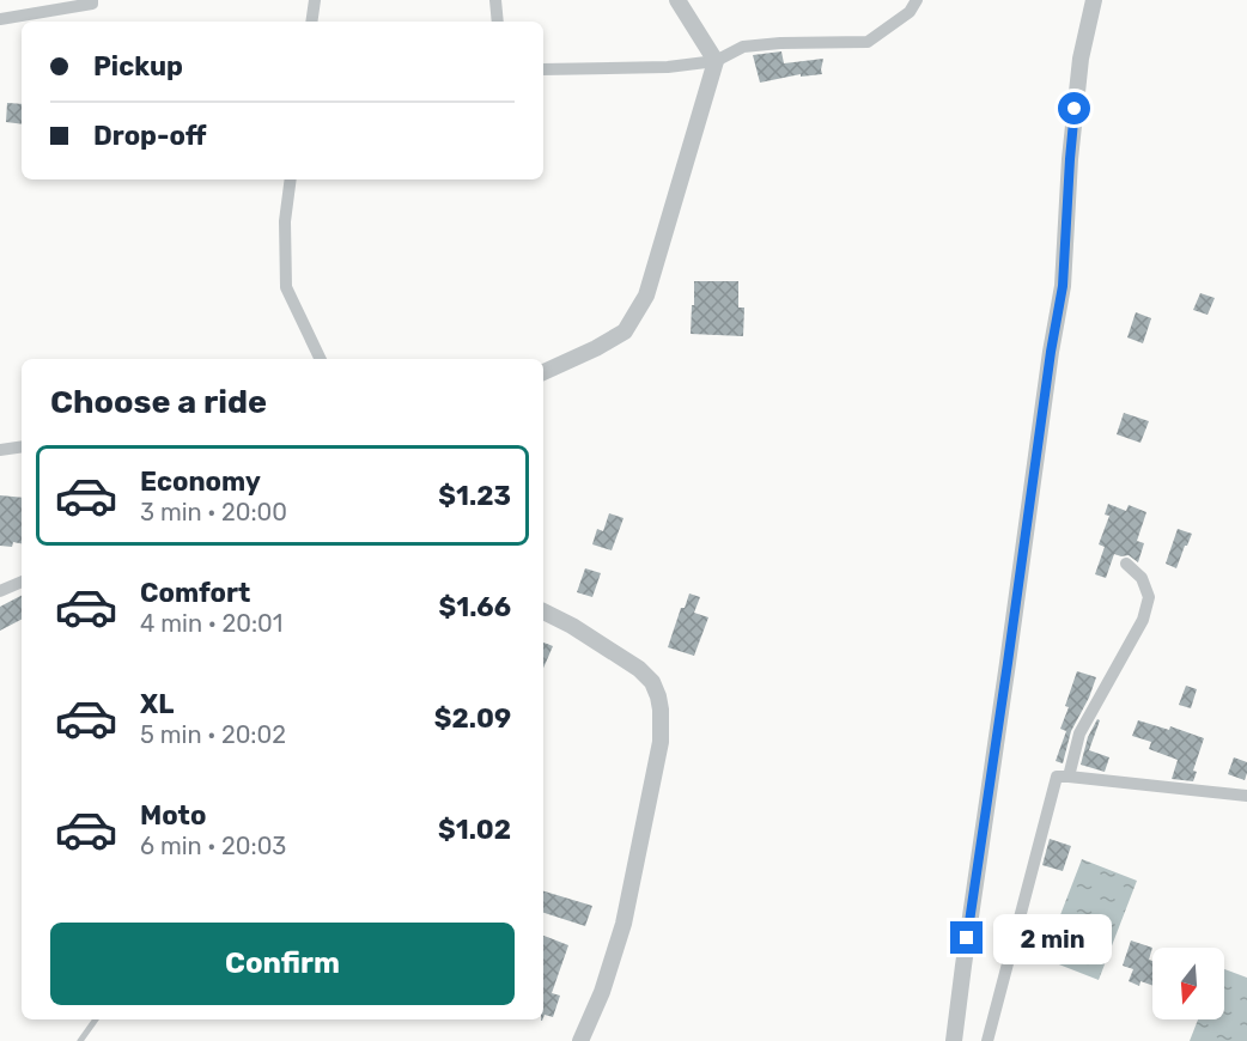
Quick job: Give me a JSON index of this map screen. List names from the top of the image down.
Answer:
{
  "north": "bottom",
  "page": {
    "banner": ["Pickup", "Drop-off"],
    "heading": "Choose a ride",
    "list": [
      {
        "name": "Economy",
        "note": "3 min · 20:00",
        "value": "$1.23"
      },
      {
        "name": "Comfort",
        "note": "4 min · 20:01",
        "value": "$1.66"
      },
      {
        "name": "XL",
        "note": "5 min · 20:02",
        "value": "$2.09"
      },
      {
        "name": "Moto",
        "note": "6 min · 20:03",
        "value": "$1.02"
      }
    ],
    "buttons": "Confirm",
    "bubble": "2 min"
  }
}
